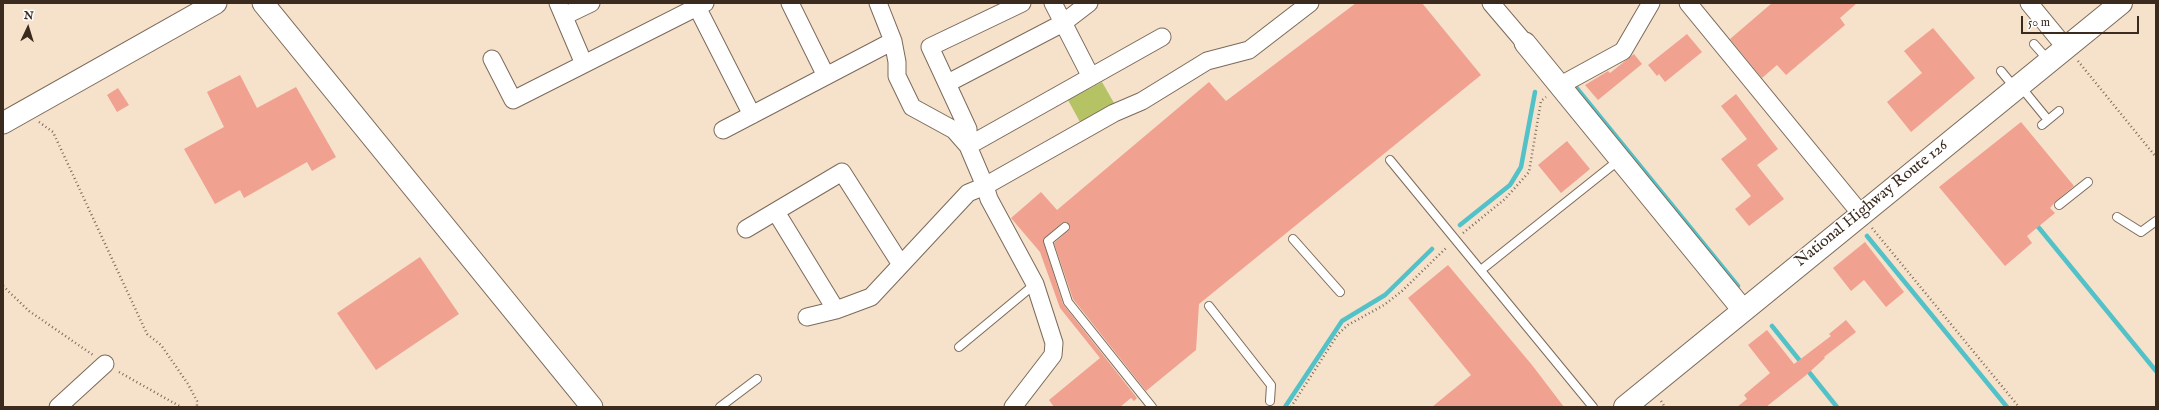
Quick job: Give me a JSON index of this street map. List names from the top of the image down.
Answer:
{
  "streets": {
    "highway": ["National Highway Route 126"]
  },
  "scale_bar": "50 m",
  "north": "top"
}
